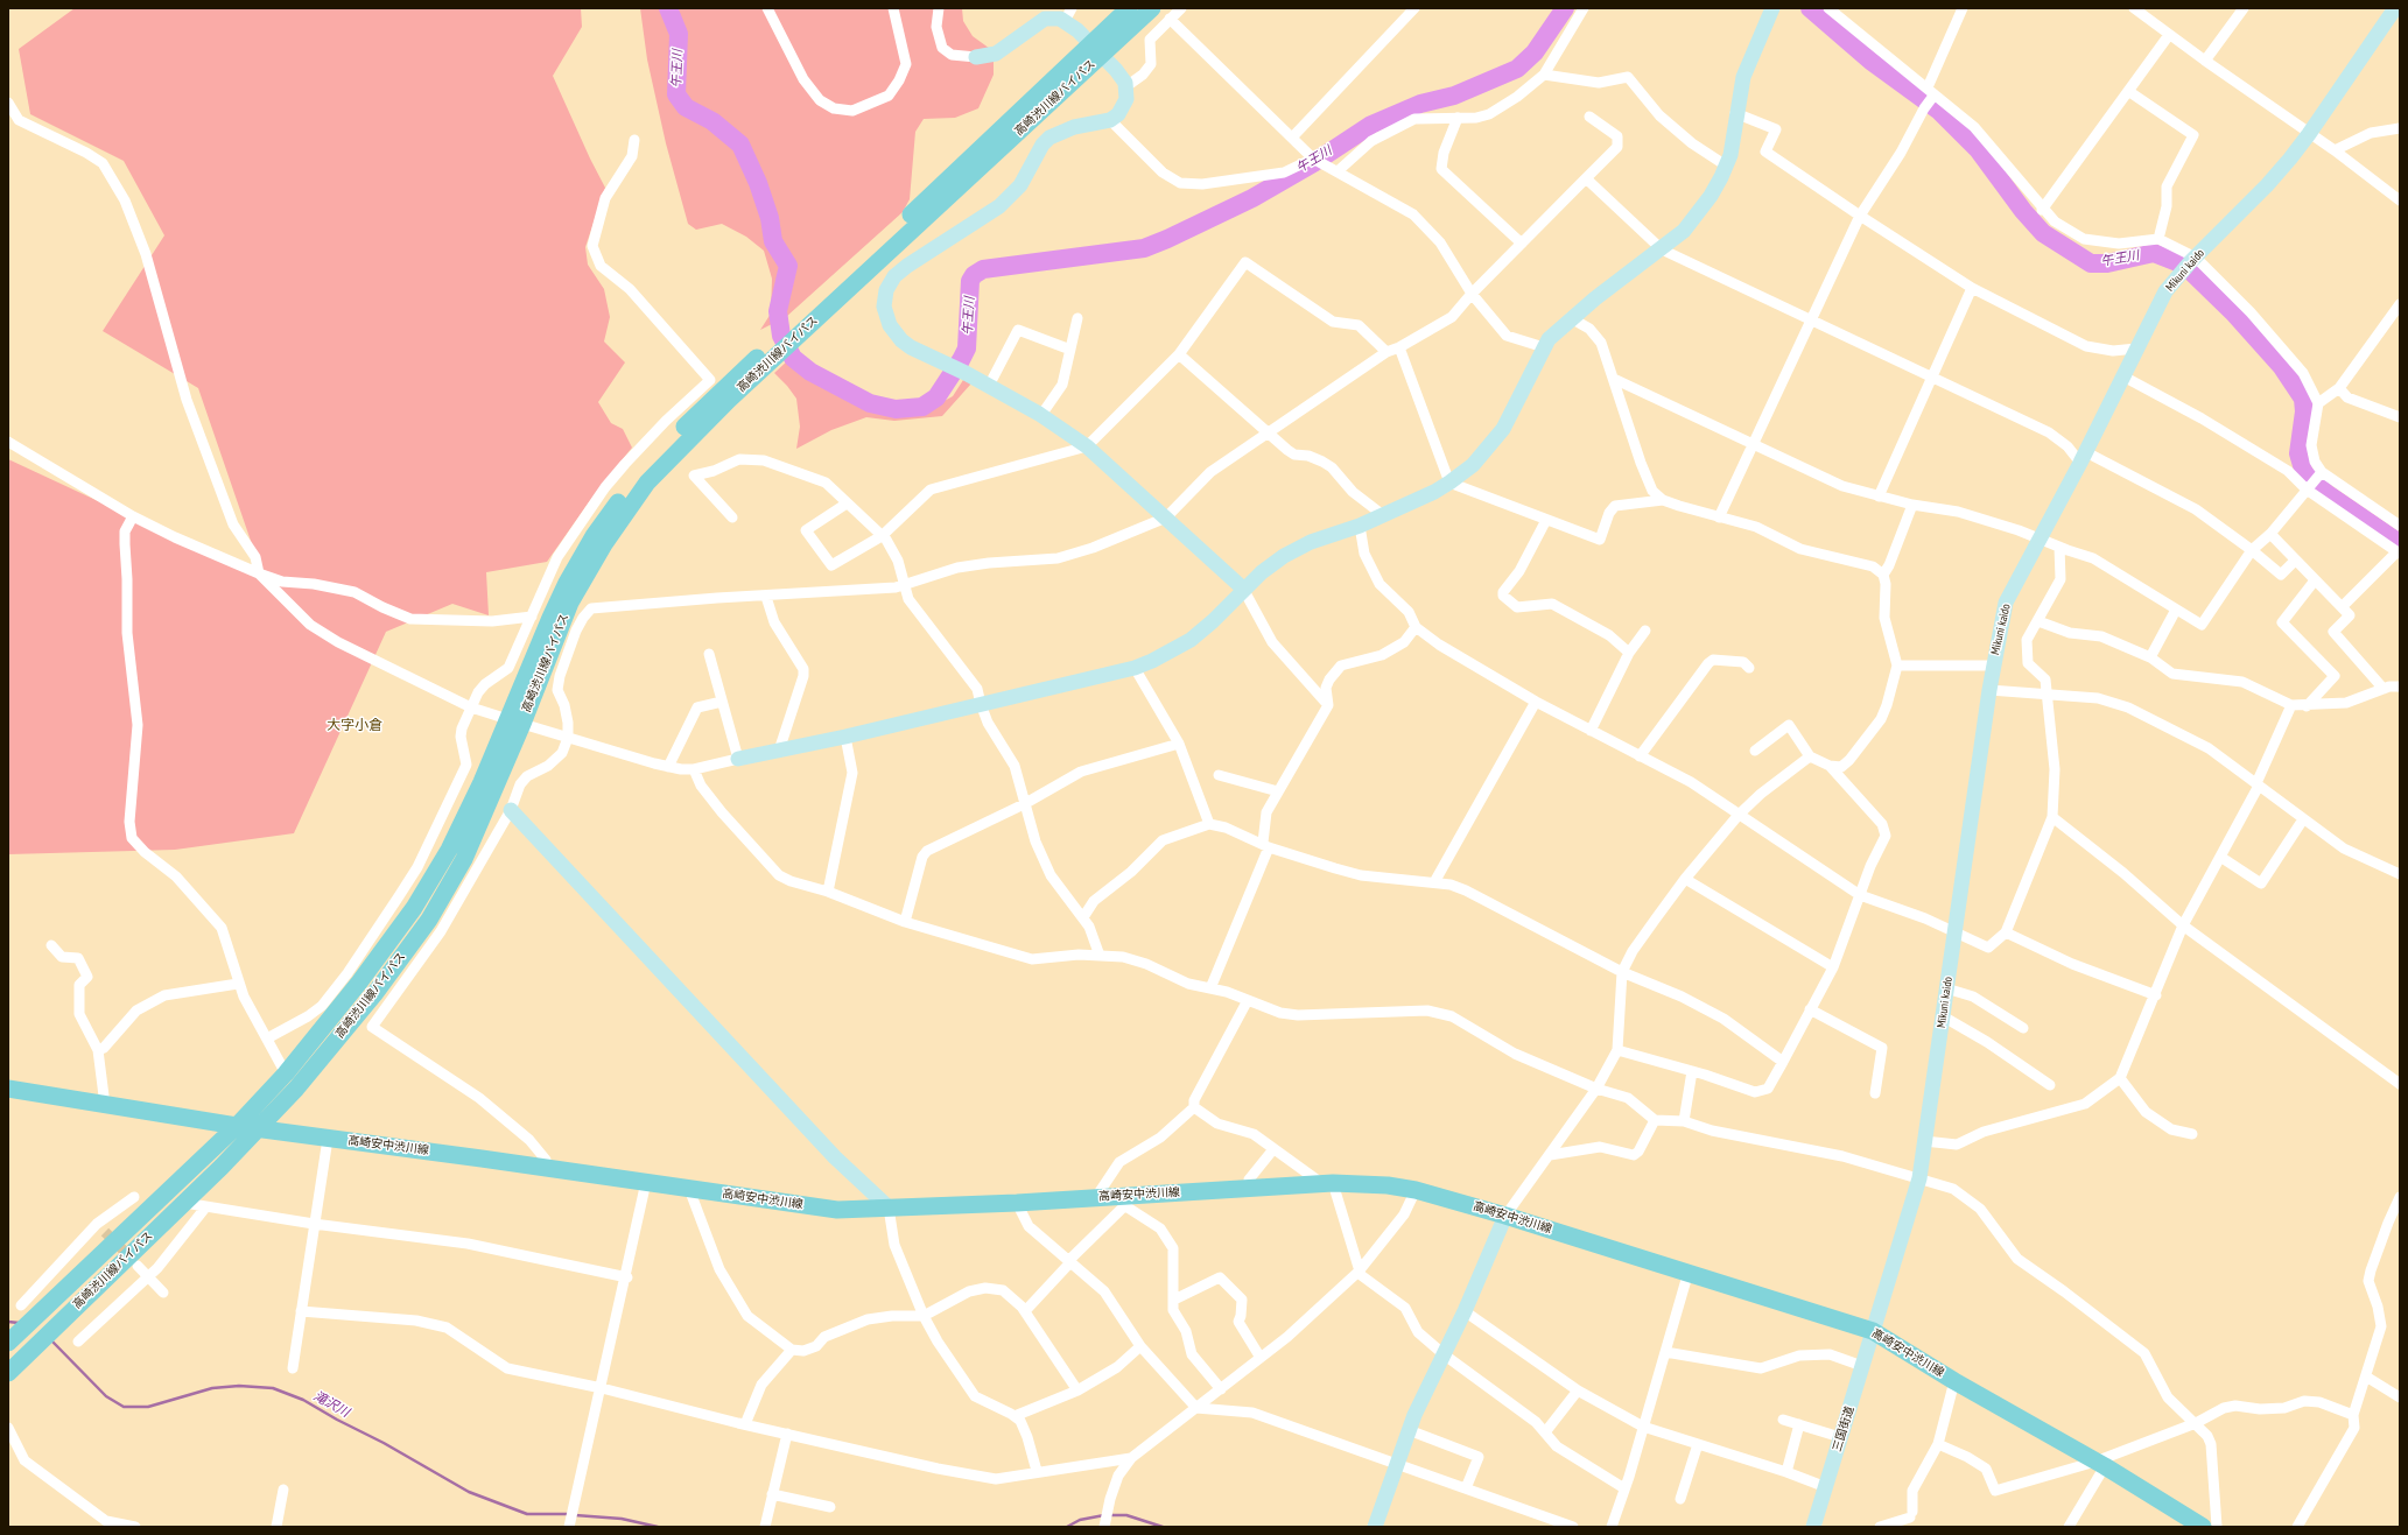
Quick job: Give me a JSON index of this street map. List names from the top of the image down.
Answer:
{
  "streets": {
    "main road": ["高崎渋川線バイパス", "高崎安中渋川線"],
    "street": ["Mikuni kaido", "三国街道"]
  },
  "crossings": [
    ["高崎渋川線バイパス", "高崎安中渋川線"],
    ["Mikuni kaido", "高崎安中渋川線"],
    ["Mikuni kaido", "三国街道"],
    ["高崎安中渋川線", "三国街道"]
  ],
  "districts": ["大字小倉"],
  "water": ["午王川", "滝沢川"]
}
